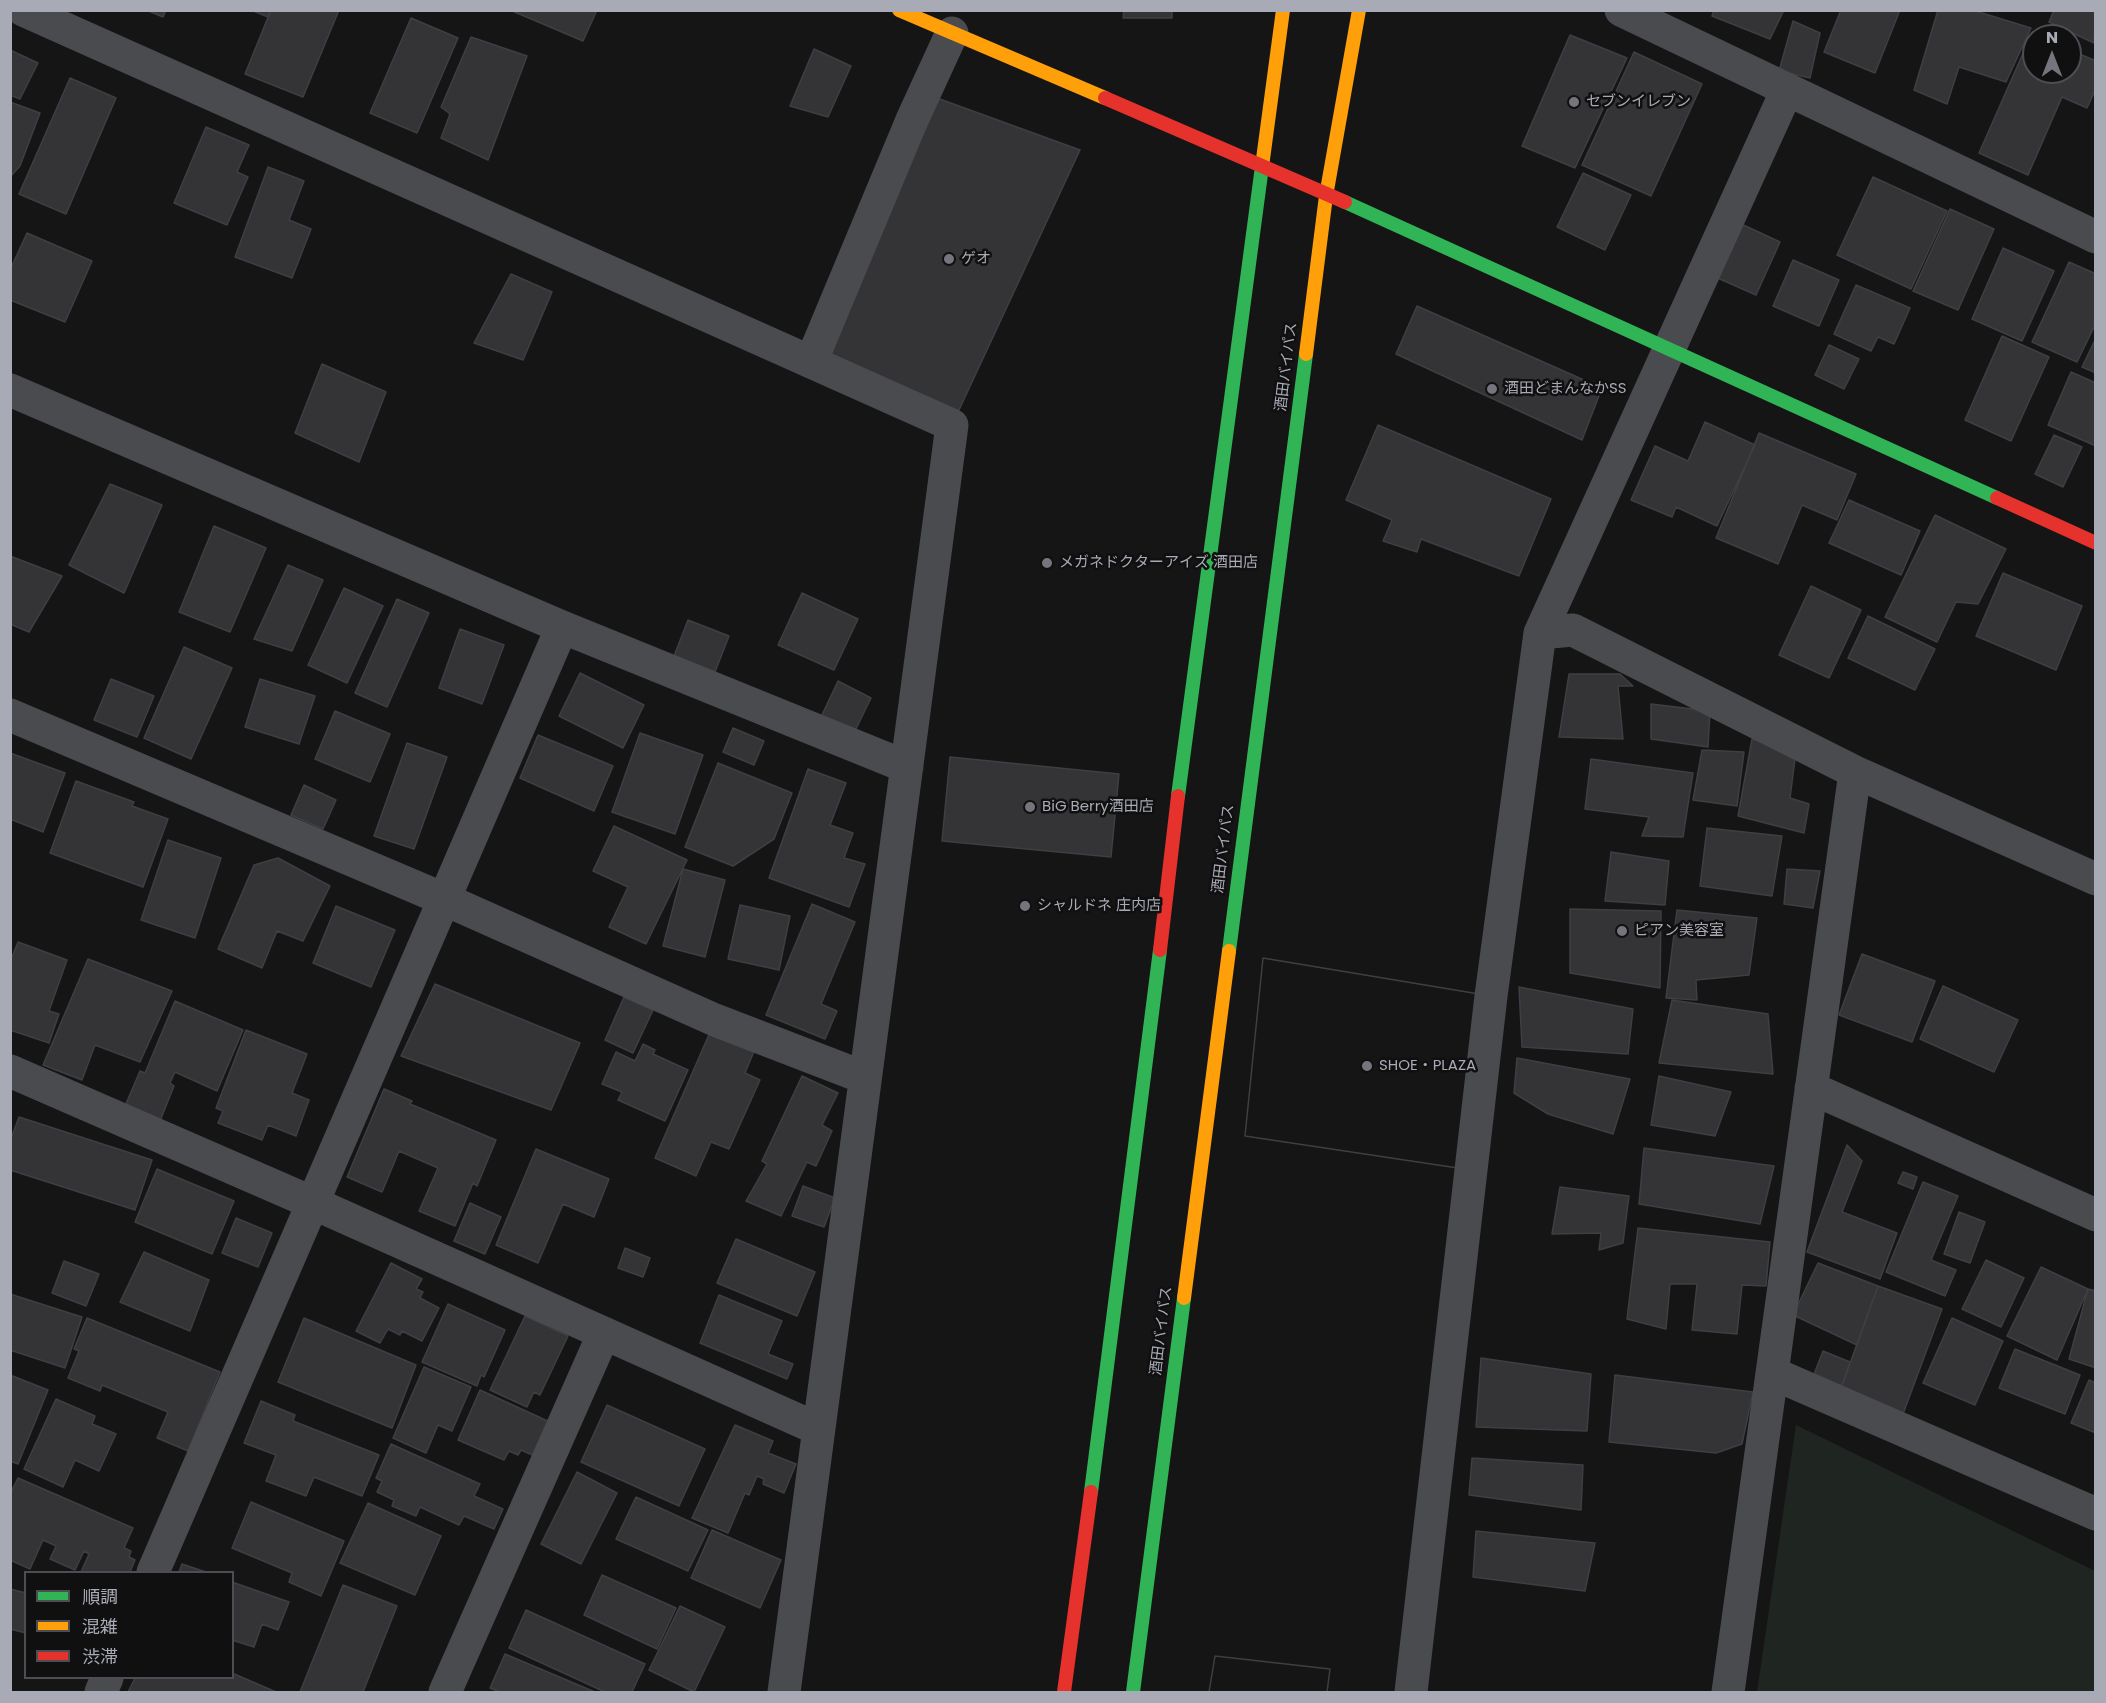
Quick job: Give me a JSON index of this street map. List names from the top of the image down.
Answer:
{
  "streets": {
    "main road": ["酒田バイパス"]
  },
  "places": [
    "セブンイレブン",
    "ゲオ",
    "酒田どまんなかSS",
    "メガネドクターアイズ 酒田店",
    "BiG Berry酒田店",
    "シャルドネ 庄内店",
    "ピアン美容室",
    "SHOE・PLAZA"
  ],
  "legend": ["順調", "混雑", "渋滞"],
  "north": "top"
}
